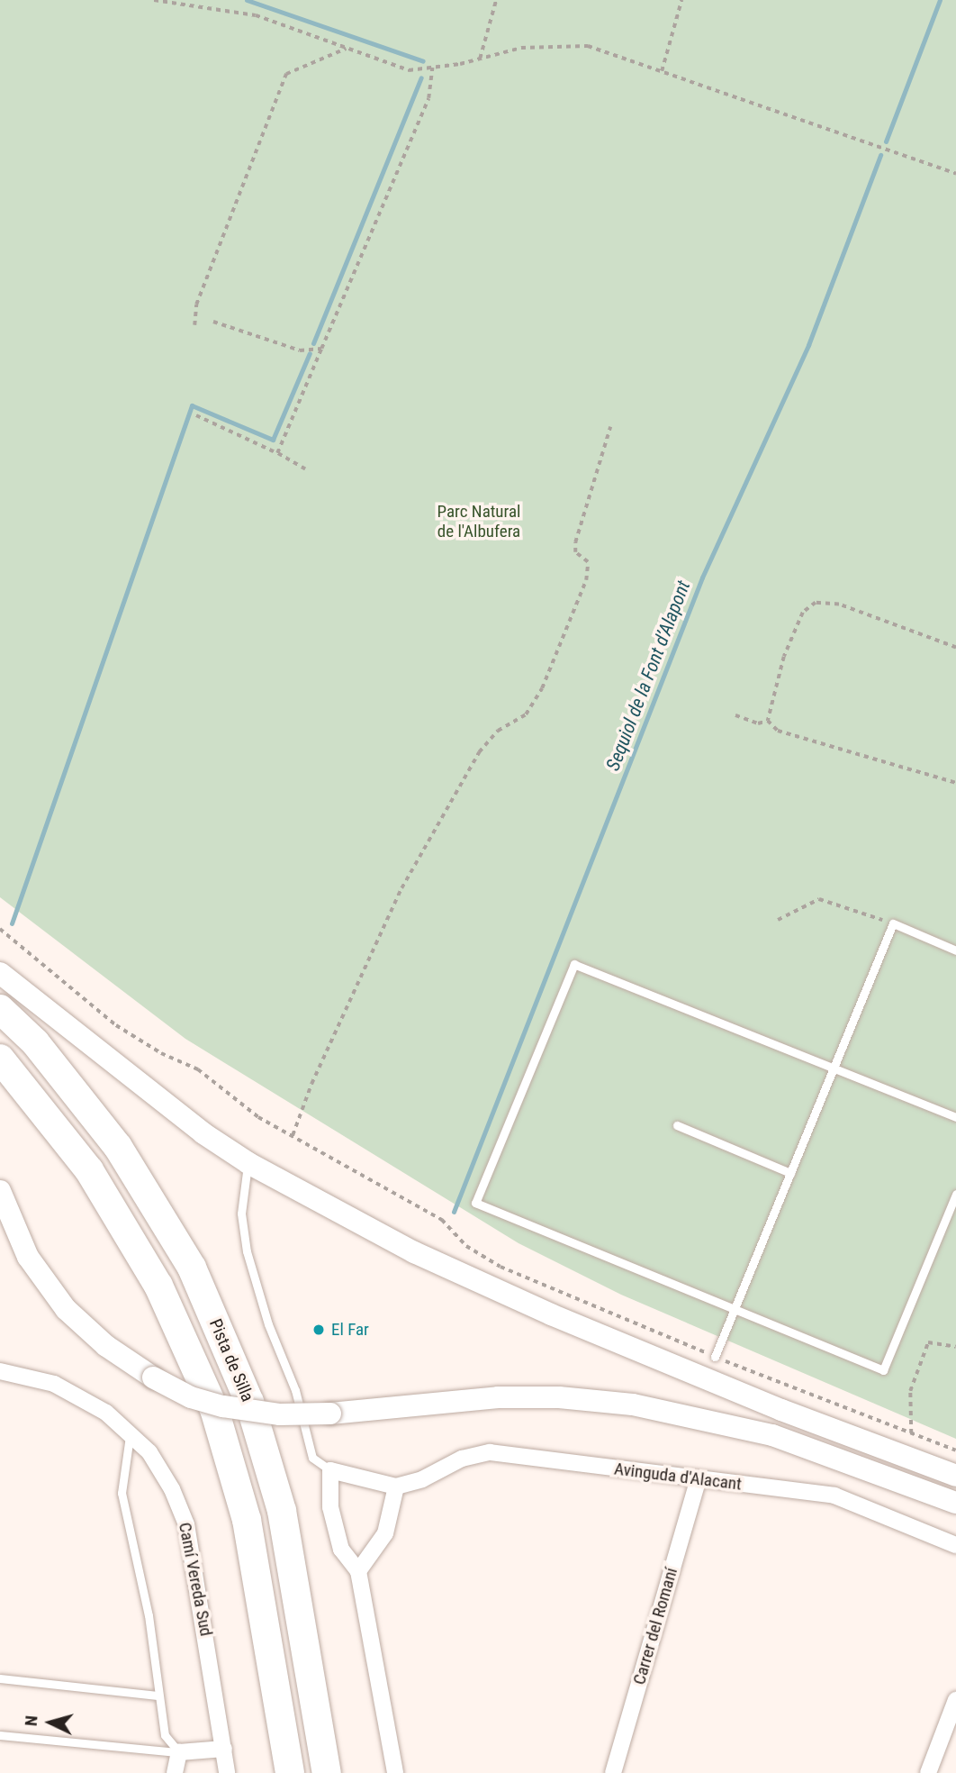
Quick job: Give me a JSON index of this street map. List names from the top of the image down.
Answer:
{
  "streets": {
    "highway": ["Pista de Silla"],
    "street": ["Avinguda d'Alacant", "Camí Vereda Sud", "Carrer del Romaní"]
  },
  "crossings": [
    ["Avinguda d'Alacant", "Carrer del Romaní"]
  ],
  "water": ["Sequiol de la Font d’Alapont"],
  "parks": ["Parc Natural de l'Albufera"],
  "places": ["El Far"],
  "north": "left"
}
